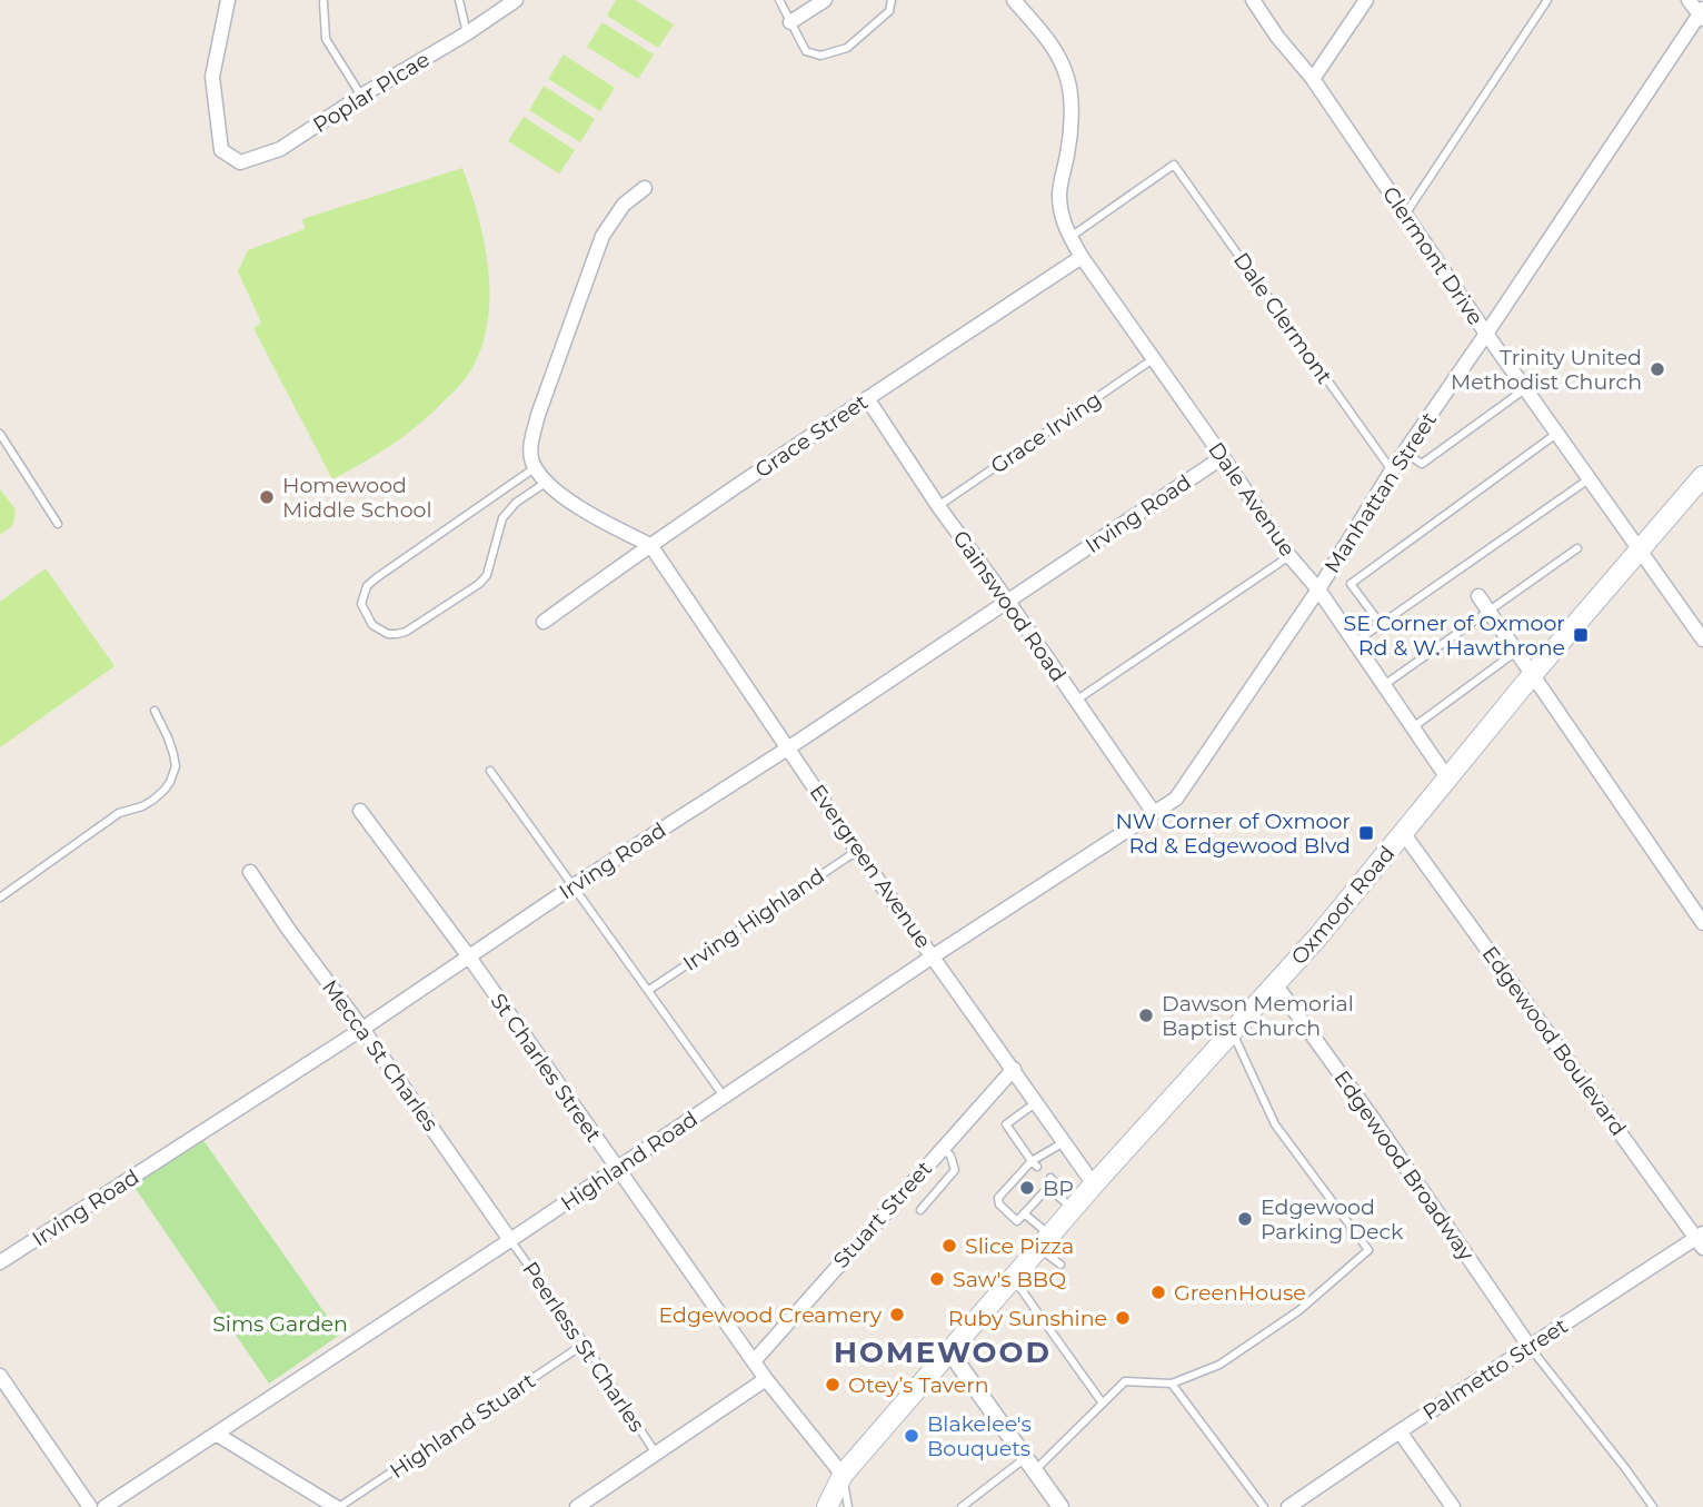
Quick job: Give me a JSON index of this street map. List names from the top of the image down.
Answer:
{
  "streets": {
    "main road": ["Oxmoor Road"],
    "street": [
      "Poplar Plcae",
      "Clermont Drive",
      "Grace Street",
      "Manhattan Street",
      "Dale Avenue",
      "Irving Road",
      "Gainswood Road",
      "Evergreen Avenue",
      "Edgewood Boulevard",
      "Mecca St Charles",
      "St Charles Street",
      "Highland Road",
      "Edgewood Broadway",
      "Stuart Street",
      "Palmetto Street"
    ],
    "lane": [
      "Dale Clermont",
      "Grace Irving",
      "Irving Highland",
      "Peerless St Charles",
      "Highland Stuart"
    ]
  },
  "crossings": [
    ["Clermont Drive", "Manhattan Street"],
    ["Clermont Drive", "Oxmoor Road"],
    ["Dale Clermont", "Manhattan Street"],
    ["Dale Clermont", "Dale Avenue"],
    ["Grace Irving", "Dale Avenue"],
    ["Grace Irving", "Gainswood Road"],
    ["Grace Street", "Dale Avenue"],
    ["Grace Street", "Gainswood Road"],
    ["Grace Street", "Evergreen Avenue"],
    ["Manhattan Street", "Dale Avenue"],
    ["Manhattan Street", "Gainswood Road"],
    ["Manhattan Street", "Highland Road"],
    ["Dale Avenue", "Irving Road"],
    ["Dale Avenue", "Oxmoor Road"],
    ["Irving Road", "Gainswood Road"],
    ["Irving Road", "Evergreen Avenue"],
    ["Irving Road", "Mecca St Charles"],
    ["Irving Road", "St Charles Street"],
    ["Gainswood Road", "Highland Road"],
    ["Evergreen Avenue", "Oxmoor Road"],
    ["Evergreen Avenue", "Irving Highland"],
    ["Evergreen Avenue", "Highland Road"],
    ["Evergreen Avenue", "Stuart Street"],
    ["Oxmoor Road", "Edgewood Boulevard"],
    ["Oxmoor Road", "St Charles Street"],
    ["Oxmoor Road", "Edgewood Broadway"],
    ["Edgewood Boulevard", "Palmetto Street"],
    ["Mecca St Charles", "Highland Road"],
    ["Mecca St Charles", "Peerless St Charles"],
    ["St Charles Street", "Highland Road"],
    ["St Charles Street", "Stuart Street"],
    ["Highland Road", "Peerless St Charles"],
    ["Edgewood Broadway", "Palmetto Street"],
    ["Peerless St Charles", "Highland Stuart"]
  ],
  "districts": ["HOMEWOOD"],
  "parks": ["Sims Garden"],
  "places": {
    "other": [
      "Trinity United Methodist Church",
      "Homewood Middle School",
      "Dawson Memorial Baptist Church",
      "BP",
      "Edgewood Parking Deck",
      "Slice Pizza",
      "Saw's BBQ",
      "GreenHouse",
      "Edgewood Creamery",
      "Ruby Sunshine",
      "Otey’s Tavern",
      "Blakelee's Bouquets"
    ],
    "transit": ["SE Corner of Oxmoor Rd & W. Hawthrone", "NW Corner of Oxmoor Rd & Edgewood Blvd"]
  }
}
